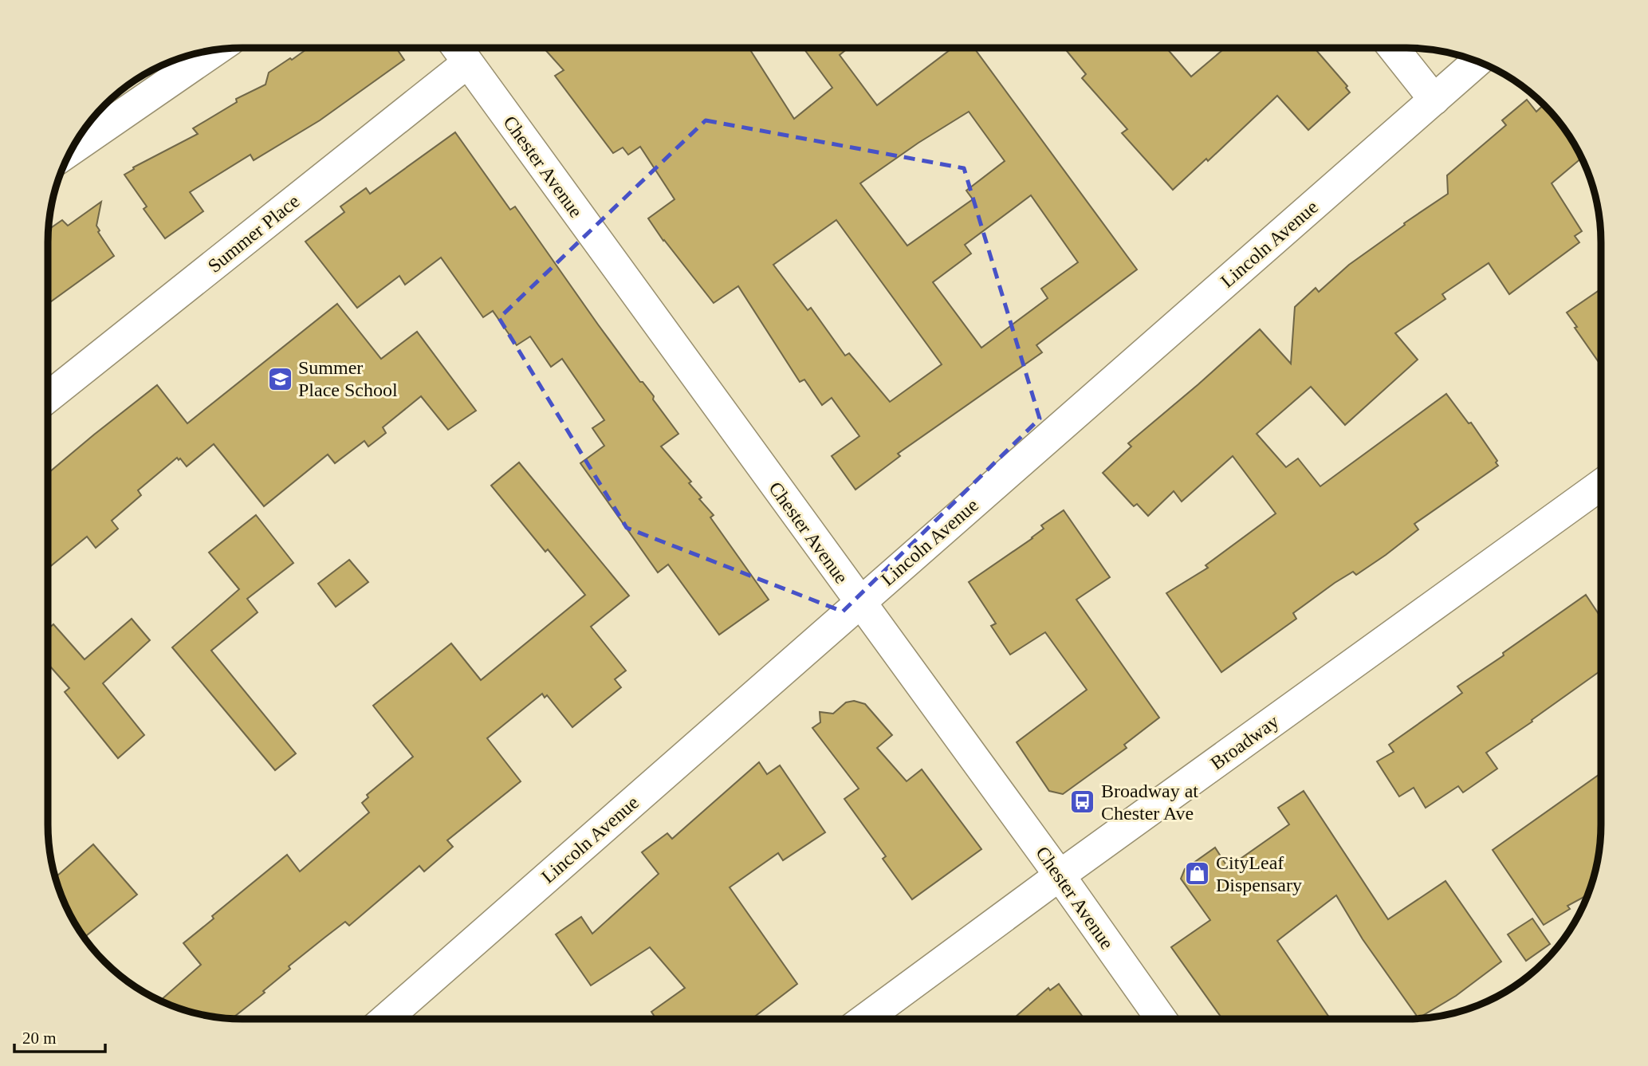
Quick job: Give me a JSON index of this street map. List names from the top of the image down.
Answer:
{
  "streets": {
    "street": [
      "Chester Avenue",
      "Summer Place",
      "Lincoln Avenue",
      "Broadway"
    ]
  },
  "crossings": [
    ["Chester Avenue", "Summer Place"],
    ["Chester Avenue", "Lincoln Avenue"],
    ["Chester Avenue", "Broadway"]
  ],
  "places": {
    "school or university": ["Summer Place School"],
    "bus stop": ["Broadway at Chester Ave"],
    "shop": ["CityLeaf Dispensary"]
  },
  "scale_bar": "20 m"
}
